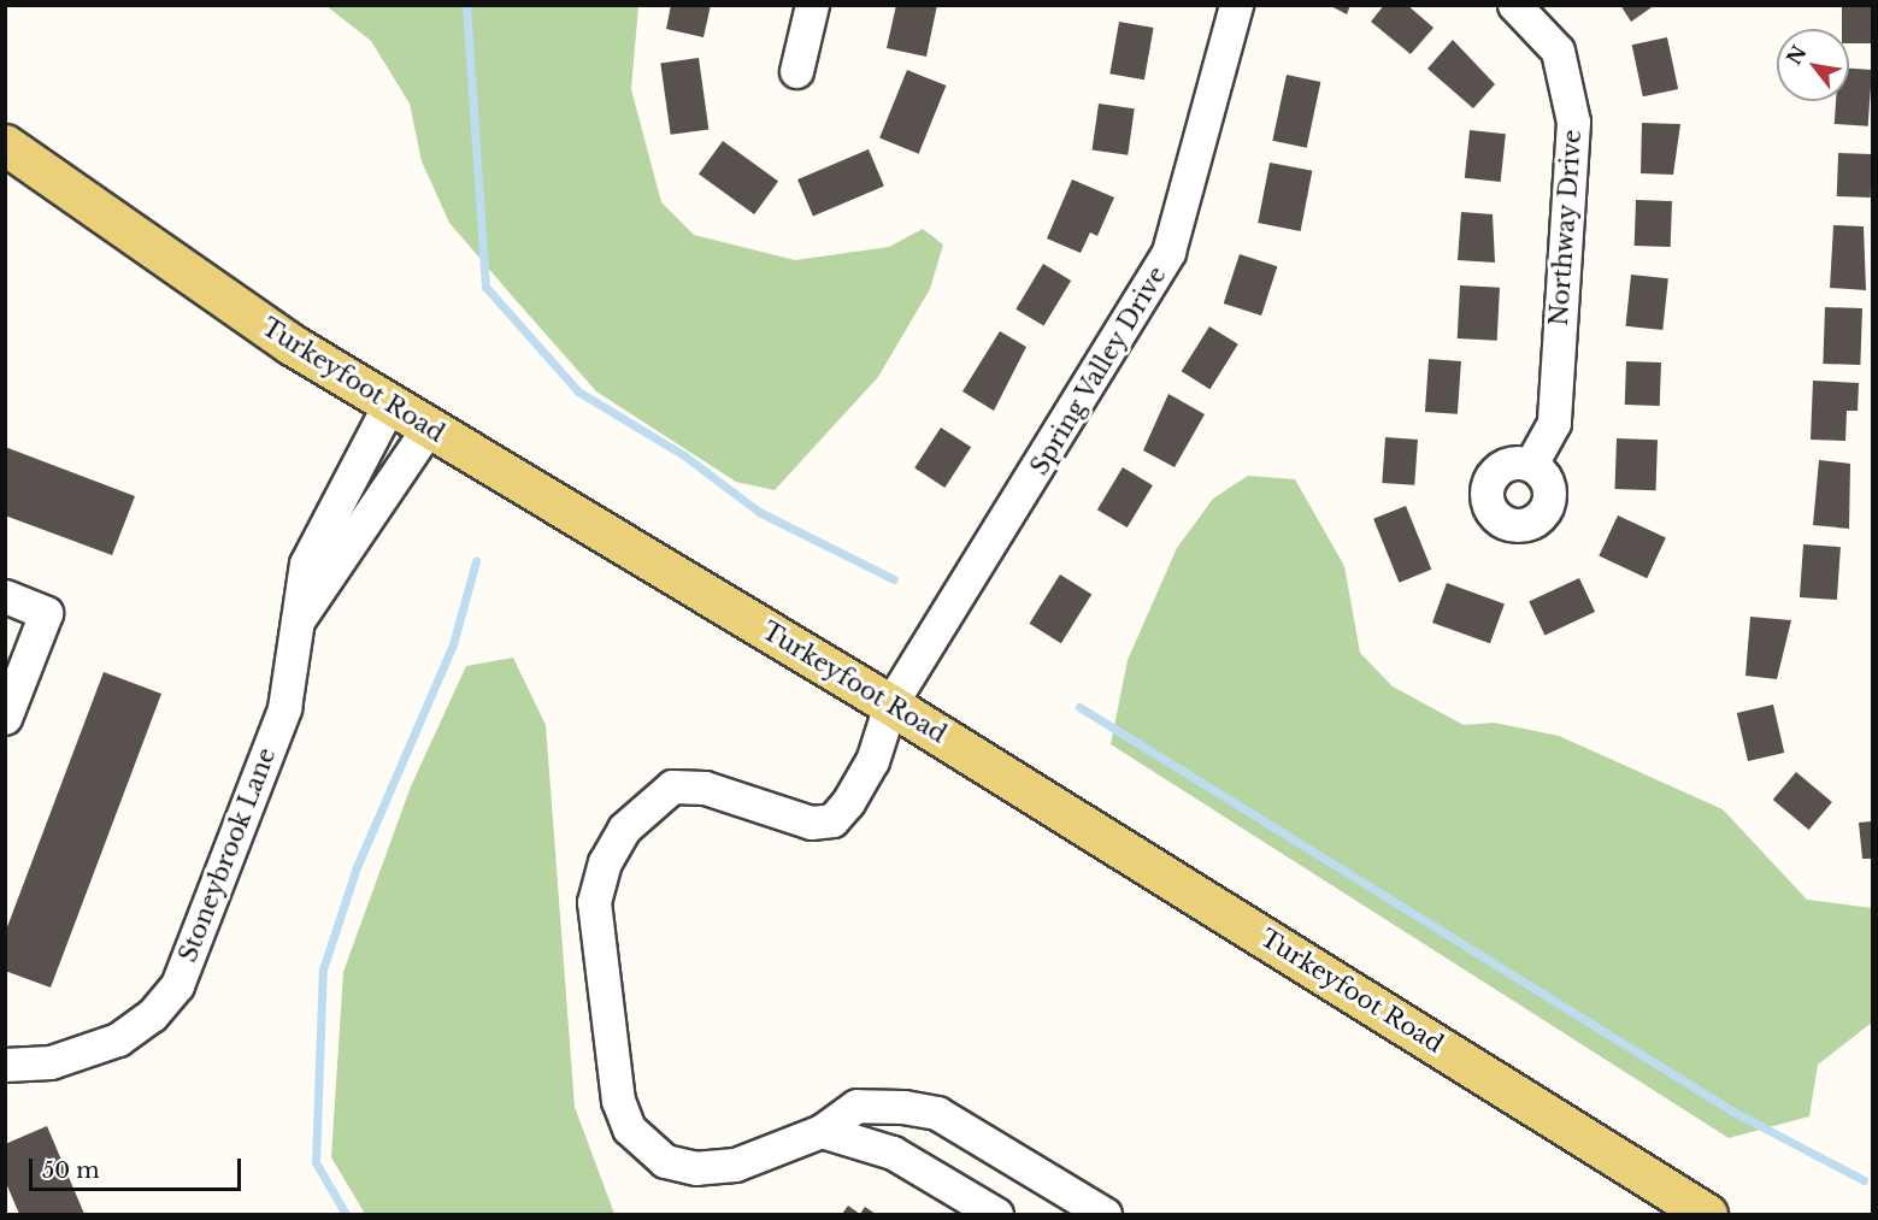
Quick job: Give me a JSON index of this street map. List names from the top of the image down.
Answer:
{
  "streets": {
    "main road": ["Turkeyfoot Road"],
    "street": ["Northway Drive", "Spring Valley Drive", "Stoneybrook Lane"]
  },
  "crossings": [
    ["Spring Valley Drive", "Turkeyfoot Road"],
    ["Turkeyfoot Road", "Stoneybrook Lane"]
  ],
  "scale_bar": "50 m",
  "north": "top left"
}
